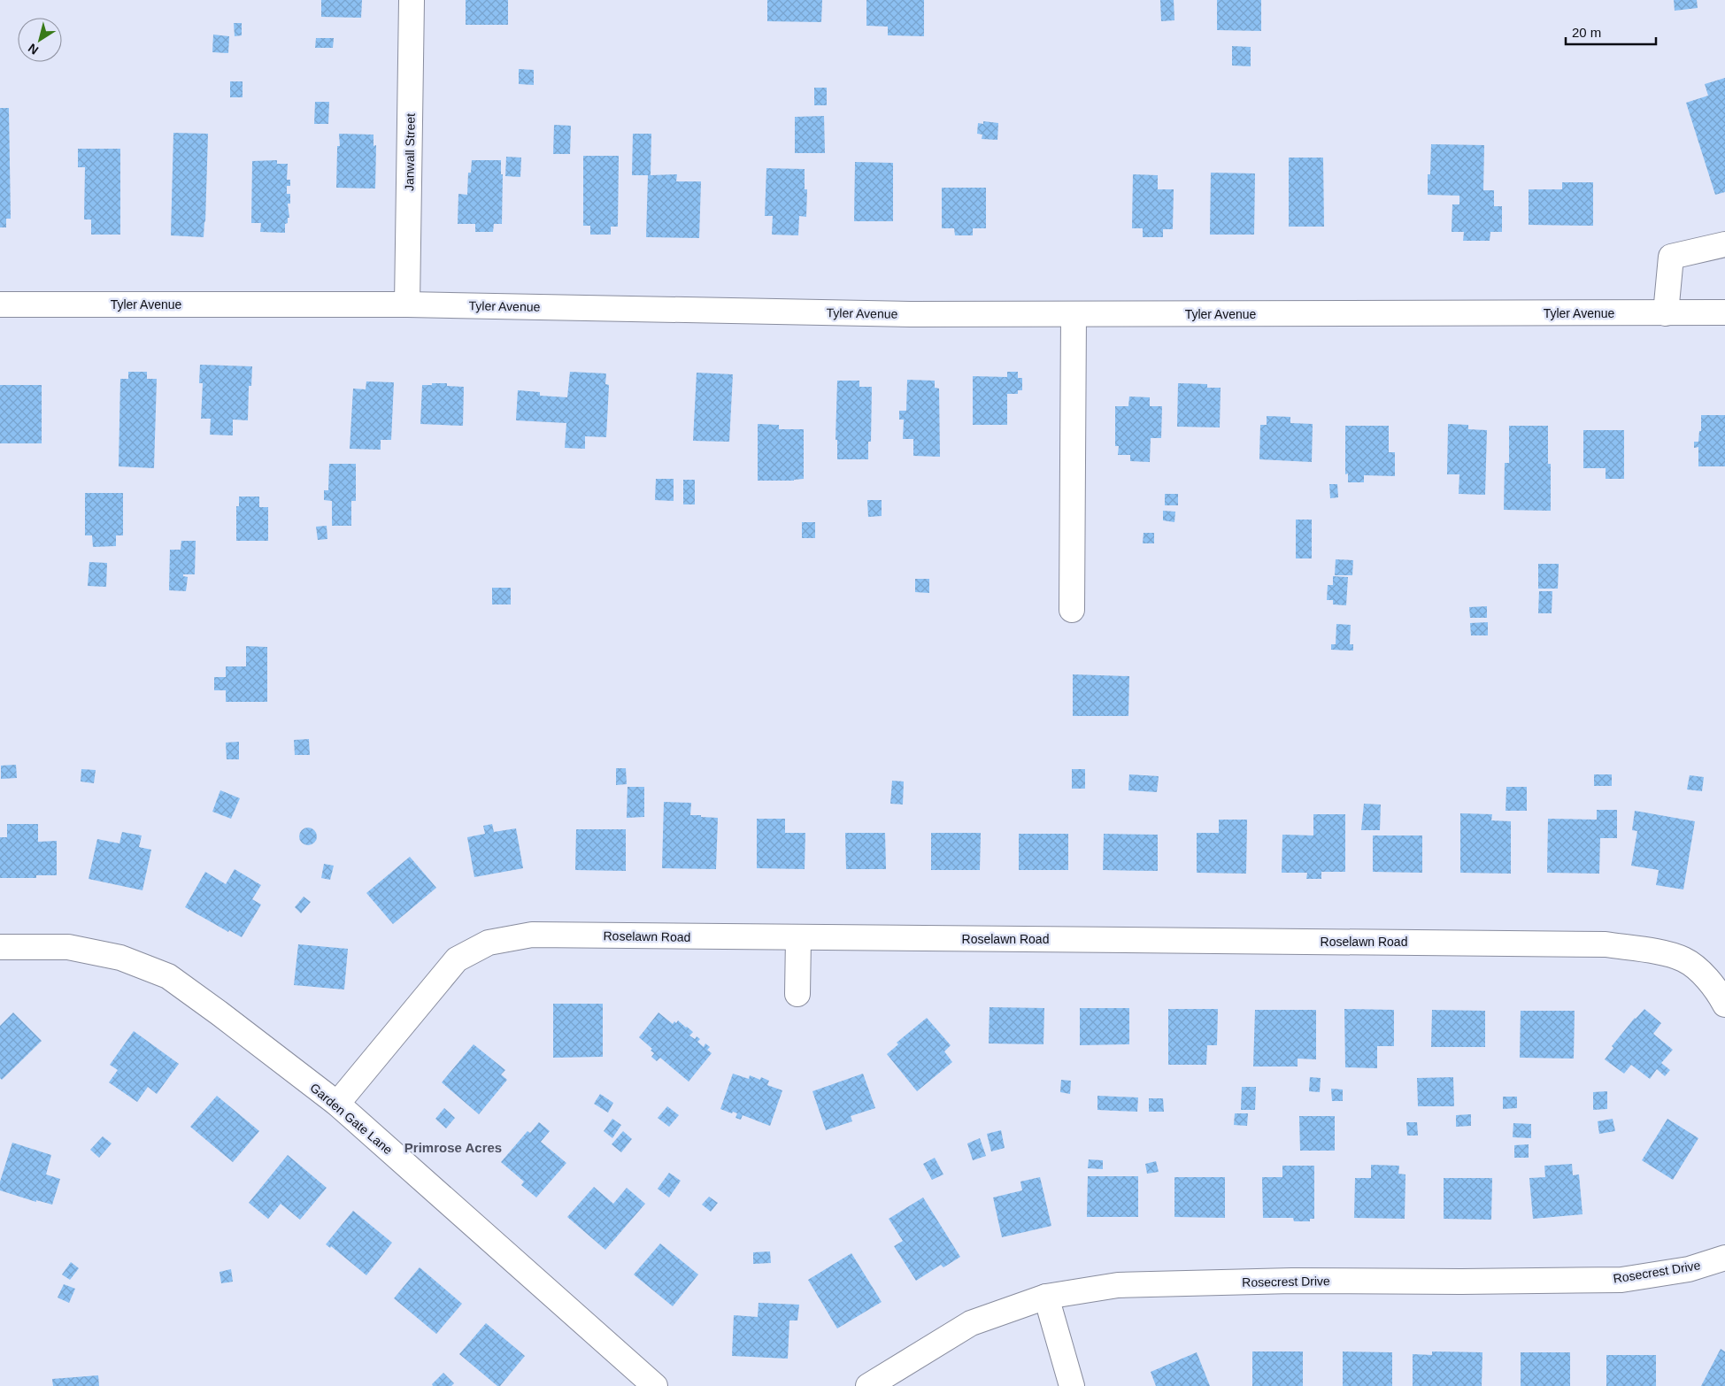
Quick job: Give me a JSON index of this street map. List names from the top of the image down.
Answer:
{
  "streets": {
    "street": [
      "Janwall Street",
      "Tyler Avenue",
      "Roselawn Road",
      "Garden Gate Lane",
      "Rosecrest Drive"
    ]
  },
  "crossings": [
    ["Janwall Street", "Tyler Avenue"],
    ["Roselawn Road", "Garden Gate Lane"]
  ],
  "districts": ["Primrose Acres"],
  "scale_bar": "20 m",
  "north": "bottom left"
}
